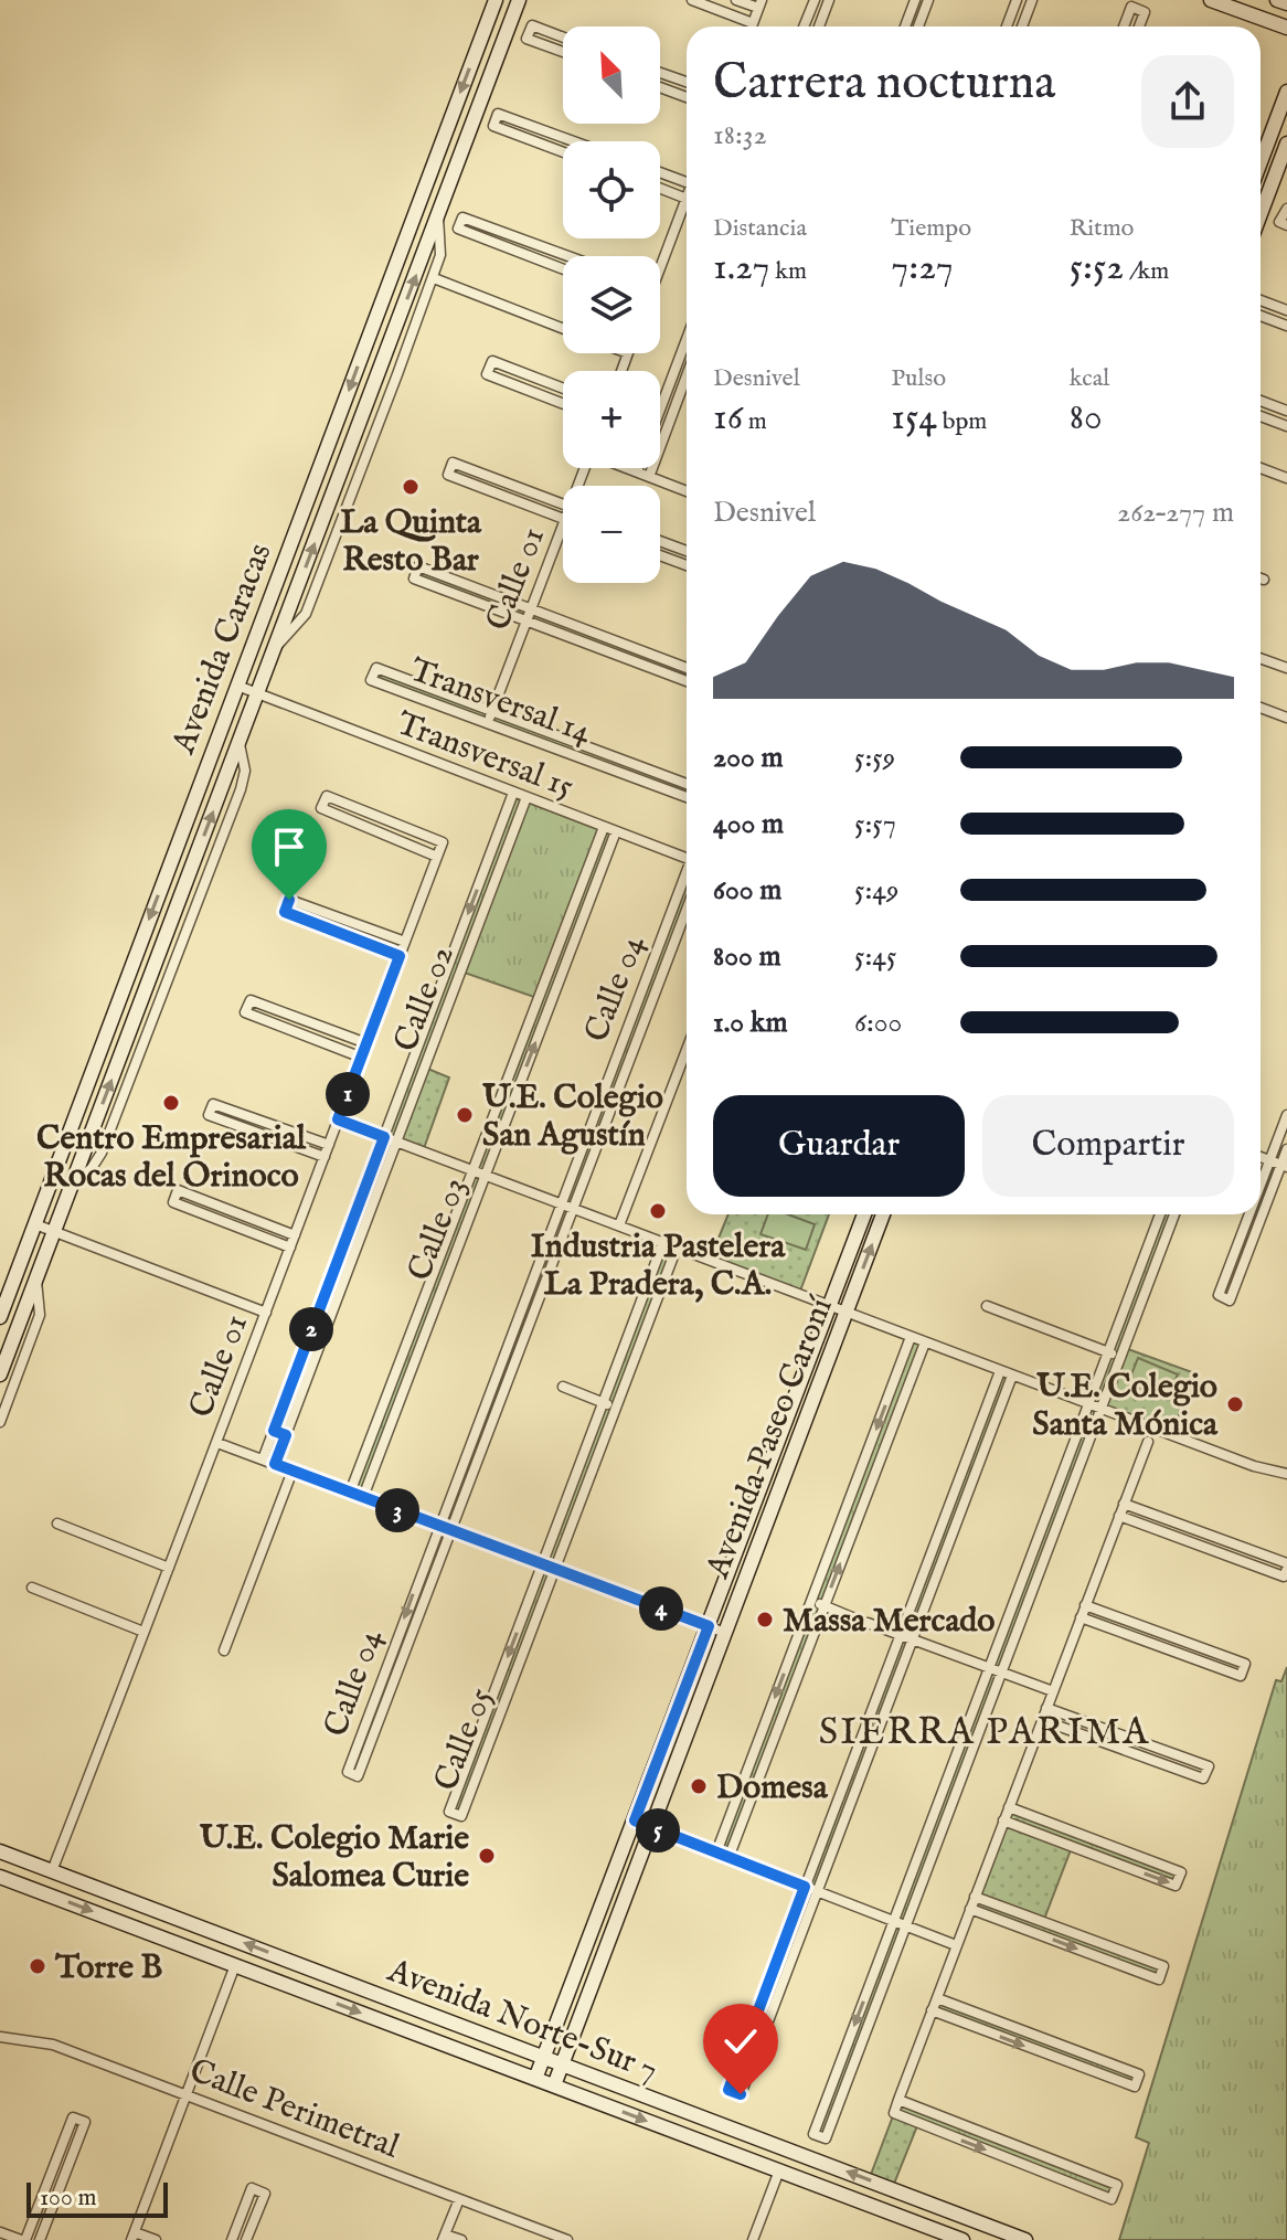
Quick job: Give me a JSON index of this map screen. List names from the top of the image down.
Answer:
{
  "streets": {
    "street": [
      "Calle 01",
      "Avenida Caracas",
      "Transversal 14",
      "Transversal 15",
      "Calle 04",
      "Calle 02",
      "Calle 03",
      "Avenida Paseo Caroní",
      "Calle 05",
      "Avenida Norte-Sur 7",
      "Calle Perimetral"
    ]
  },
  "crossings": [
    ["Calle 01", "Transversal 14"],
    ["Calle 01", "Avenida Norte-Sur 7"],
    ["Avenida Caracas", "Transversal 15"],
    ["Transversal 15", "Calle 02"],
    ["Transversal 15", "Calle 03"],
    ["Avenida Paseo Caroní", "Avenida Norte-Sur 7"]
  ],
  "districts": ["SIERRA PARIMA"],
  "places": [
    "La Quinta Resto Bar",
    "Centro Empresarial Rocas del Orinoco",
    "U.E. Colegio San Agustín",
    "Industria Pastelera La Pradera, C.A.",
    "U.E. Colegio Santa Mónica",
    "Massa Mercado",
    "Domesa",
    "U.E. Colegio Marie Salomea Curie",
    "Torre B"
  ],
  "scale_bar": "100 m",
  "north": "top left",
  "page": {
    "map_buttons": ["+", "−"],
    "heading": ["Carrera nocturna", "18:32"],
    "stats": [
      ["Distancia", "1.27 km"],
      ["Tiempo", "7:27"],
      ["Ritmo", "5:52 /km"],
      ["Desnivel", "16 m"],
      ["Pulso", "154 bpm"],
      ["kcal", "80"]
    ],
    "chart": ["Desnivel", "262–277 m"],
    "list": [
      {
        "name": "200 m",
        "note": "5:59"
      },
      {
        "name": "400 m",
        "note": "5:57"
      },
      {
        "name": "600 m",
        "note": "5:49"
      },
      {
        "name": "800 m",
        "note": "5:45"
      },
      {
        "name": "1.0 km",
        "note": "6:00"
      }
    ],
    "pins": [
      "1",
      "2",
      "3",
      "4",
      "5"
    ],
    "buttons": ["Guardar", "Compartir"],
    "scale": "100 m"
  }
}
